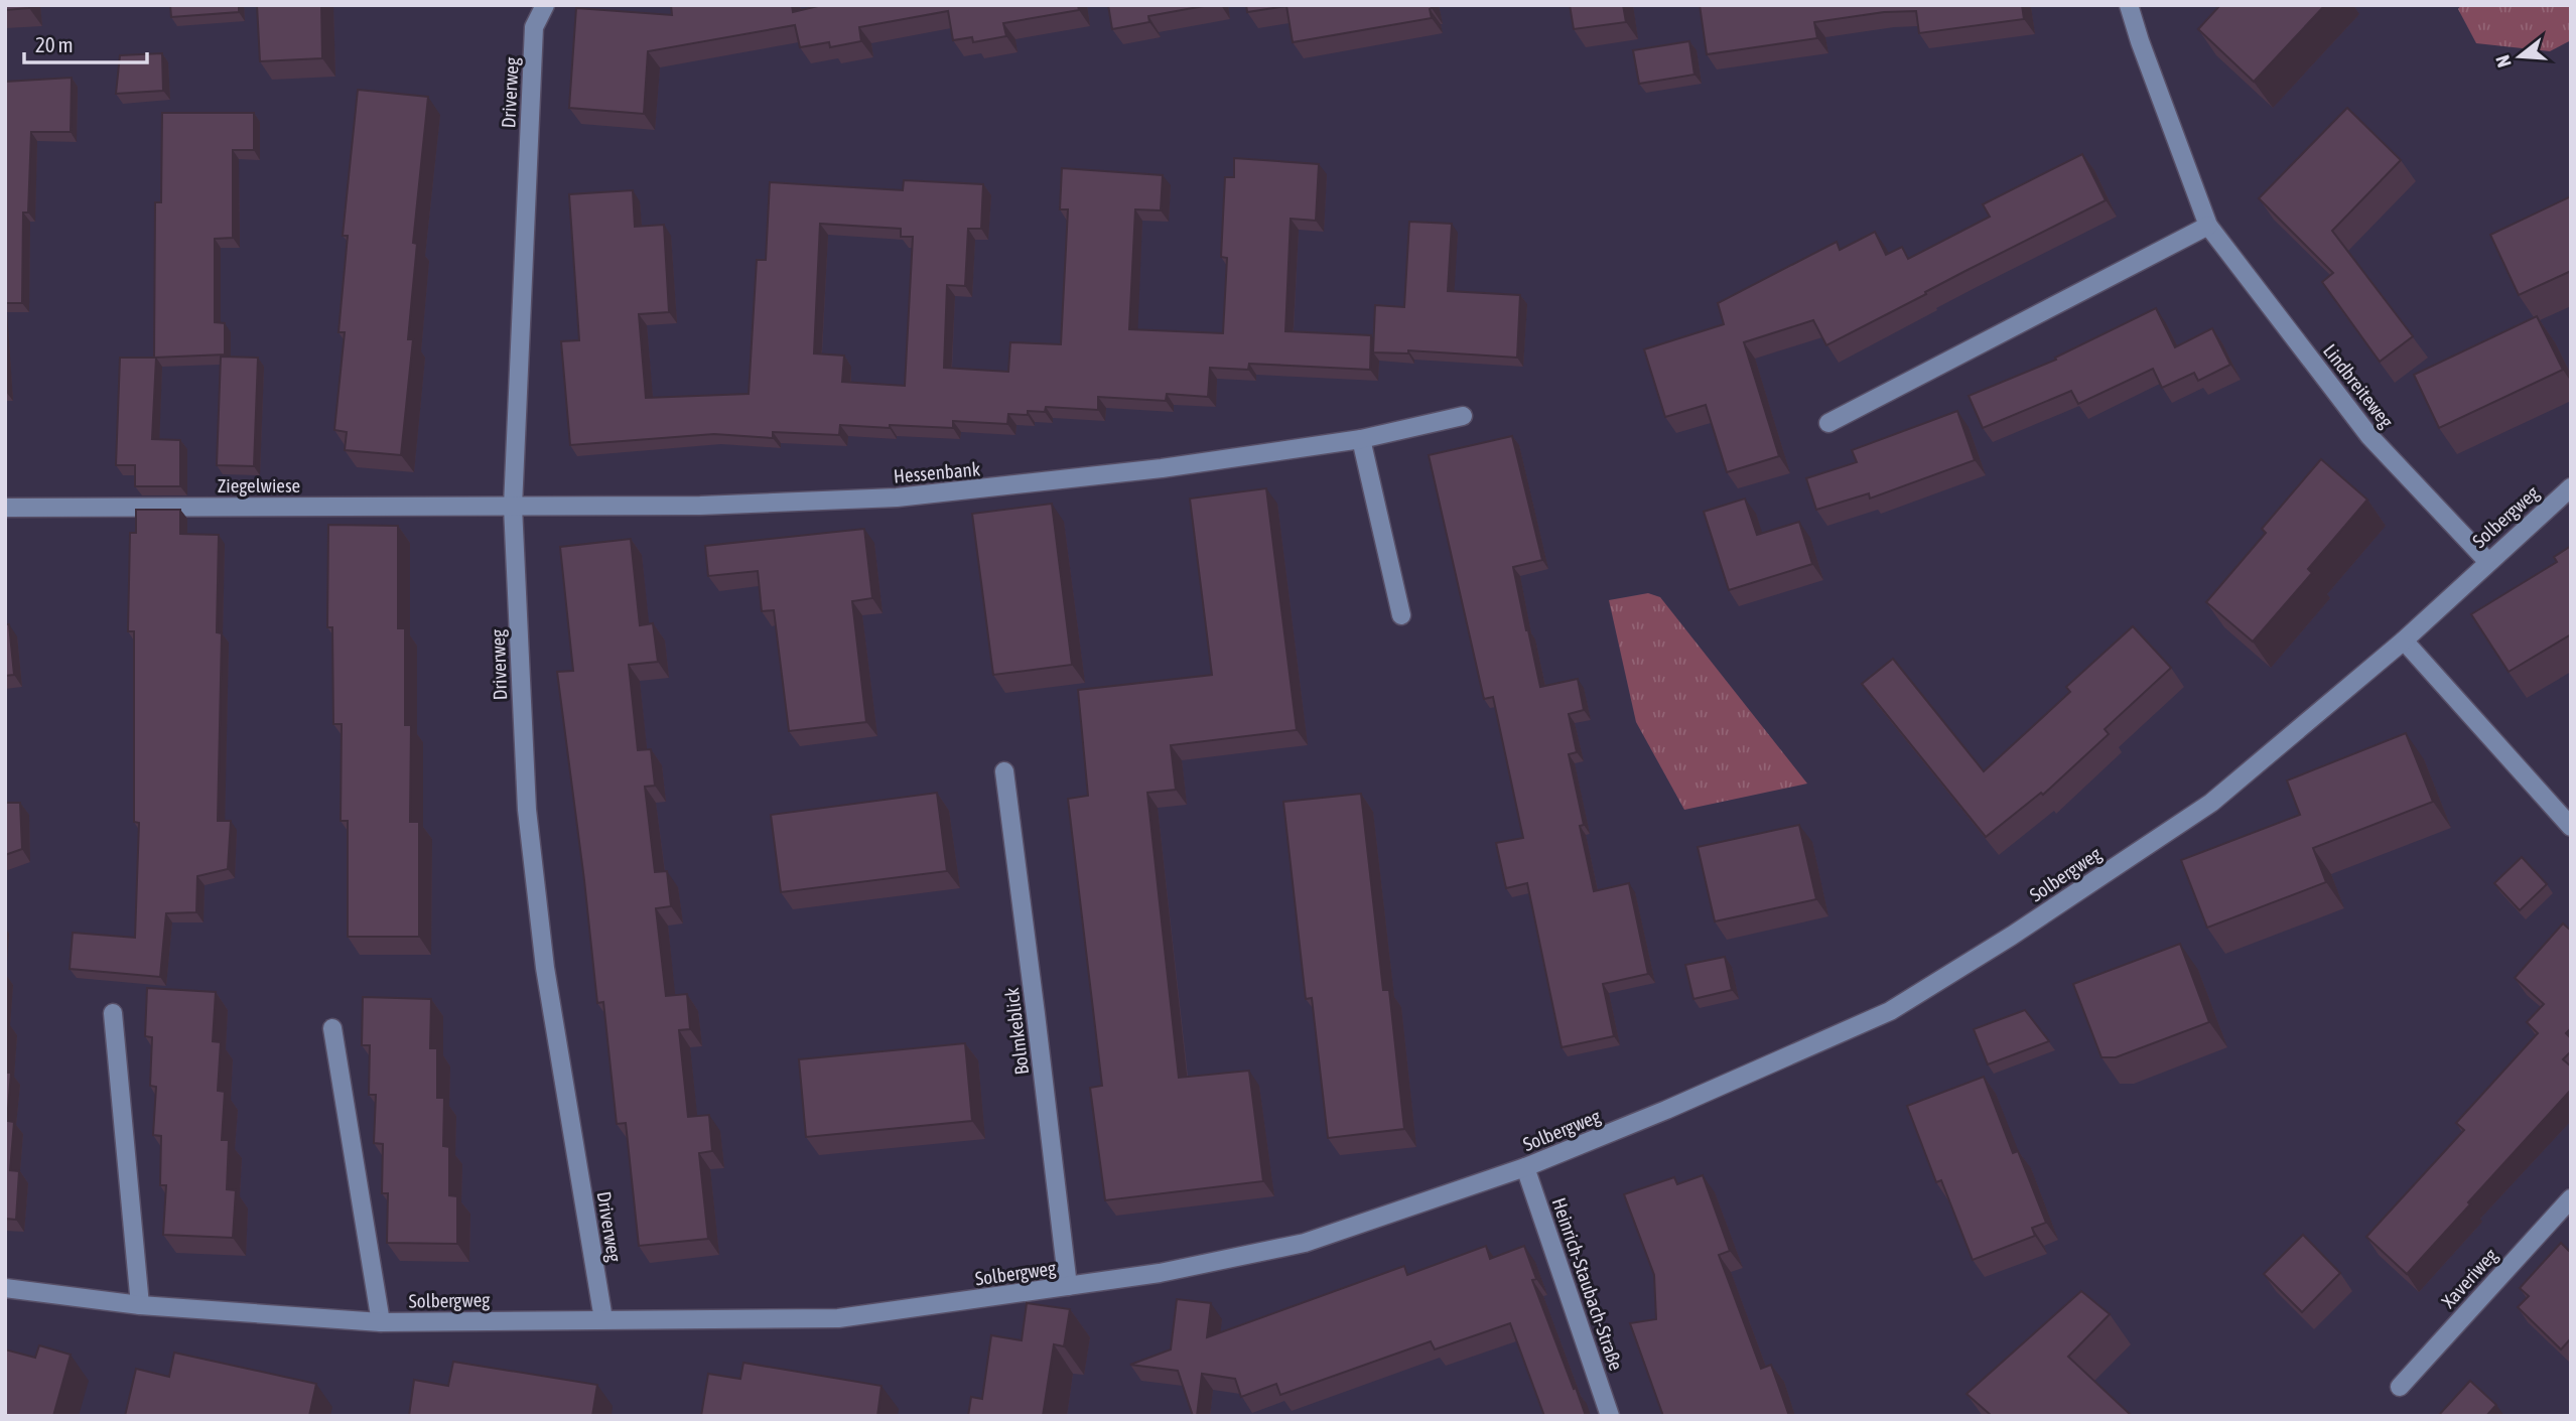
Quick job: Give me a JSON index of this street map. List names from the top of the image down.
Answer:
{
  "streets": {
    "street": [
      "Driverweg",
      "Lindbreiteweg",
      "Hessenbank",
      "Ziegelwiese",
      "Solbergweg",
      "Bolmkeblick",
      "Xaveriweg",
      "Heinrich-Staubach-Straße"
    ]
  },
  "crossings": [
    ["Driverweg", "Hessenbank"],
    ["Driverweg", "Ziegelwiese"],
    ["Driverweg", "Solbergweg"],
    ["Lindbreiteweg", "Solbergweg"],
    ["Hessenbank", "Ziegelwiese"],
    ["Solbergweg", "Bolmkeblick"],
    ["Solbergweg", "Heinrich-Staubach-Straße"]
  ],
  "scale_bar": "20 m",
  "north": "left"
}
